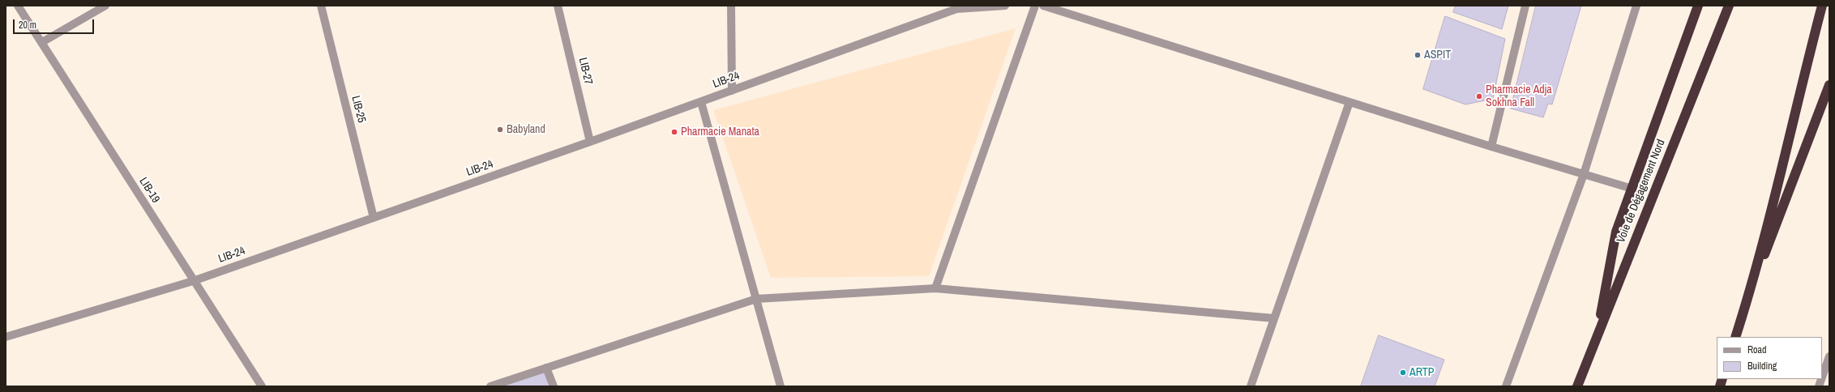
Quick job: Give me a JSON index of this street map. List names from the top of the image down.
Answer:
{
  "streets": {
    "highway": ["Voie de Dégagement Nord"],
    "street": [
      "LIB-27",
      "LIB-24",
      "LIB-25",
      "LIB-19"
    ]
  },
  "crossings": [
    ["LIB-27", "LIB-24"],
    ["LIB-24", "LIB-25"],
    ["LIB-24", "LIB-19"]
  ],
  "places": [
    "ASPIT",
    "Pharmacie Adja Sokhna Fall",
    "Babyland",
    "Pharmacie Manata",
    "ARTP"
  ],
  "legend": ["Road", "Building"],
  "scale_bar": "20 m"
}
